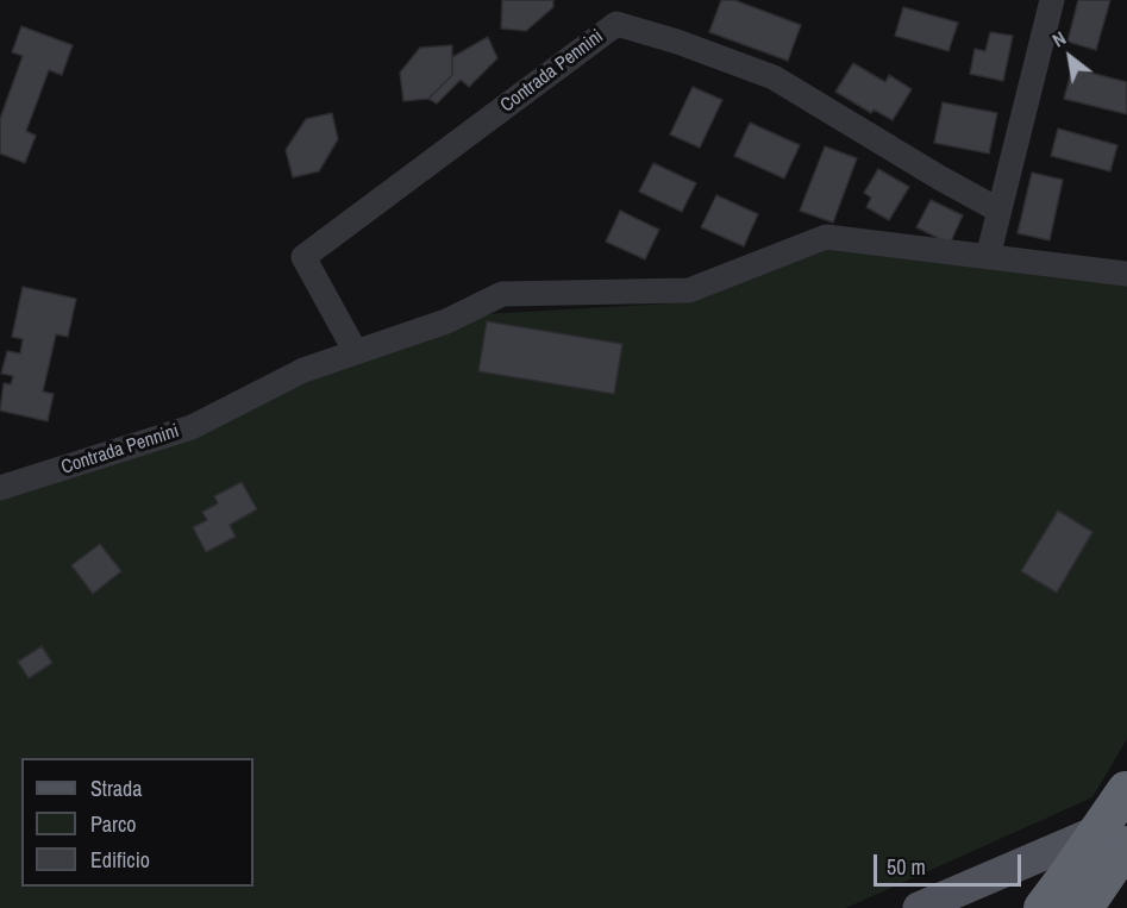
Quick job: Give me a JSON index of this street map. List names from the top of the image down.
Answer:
{
  "streets": {
    "street": ["Contrada Pennini"]
  },
  "legend": ["Strada", "Parco", "Edificio"],
  "scale_bar": "50 m",
  "north": "top left"
}
